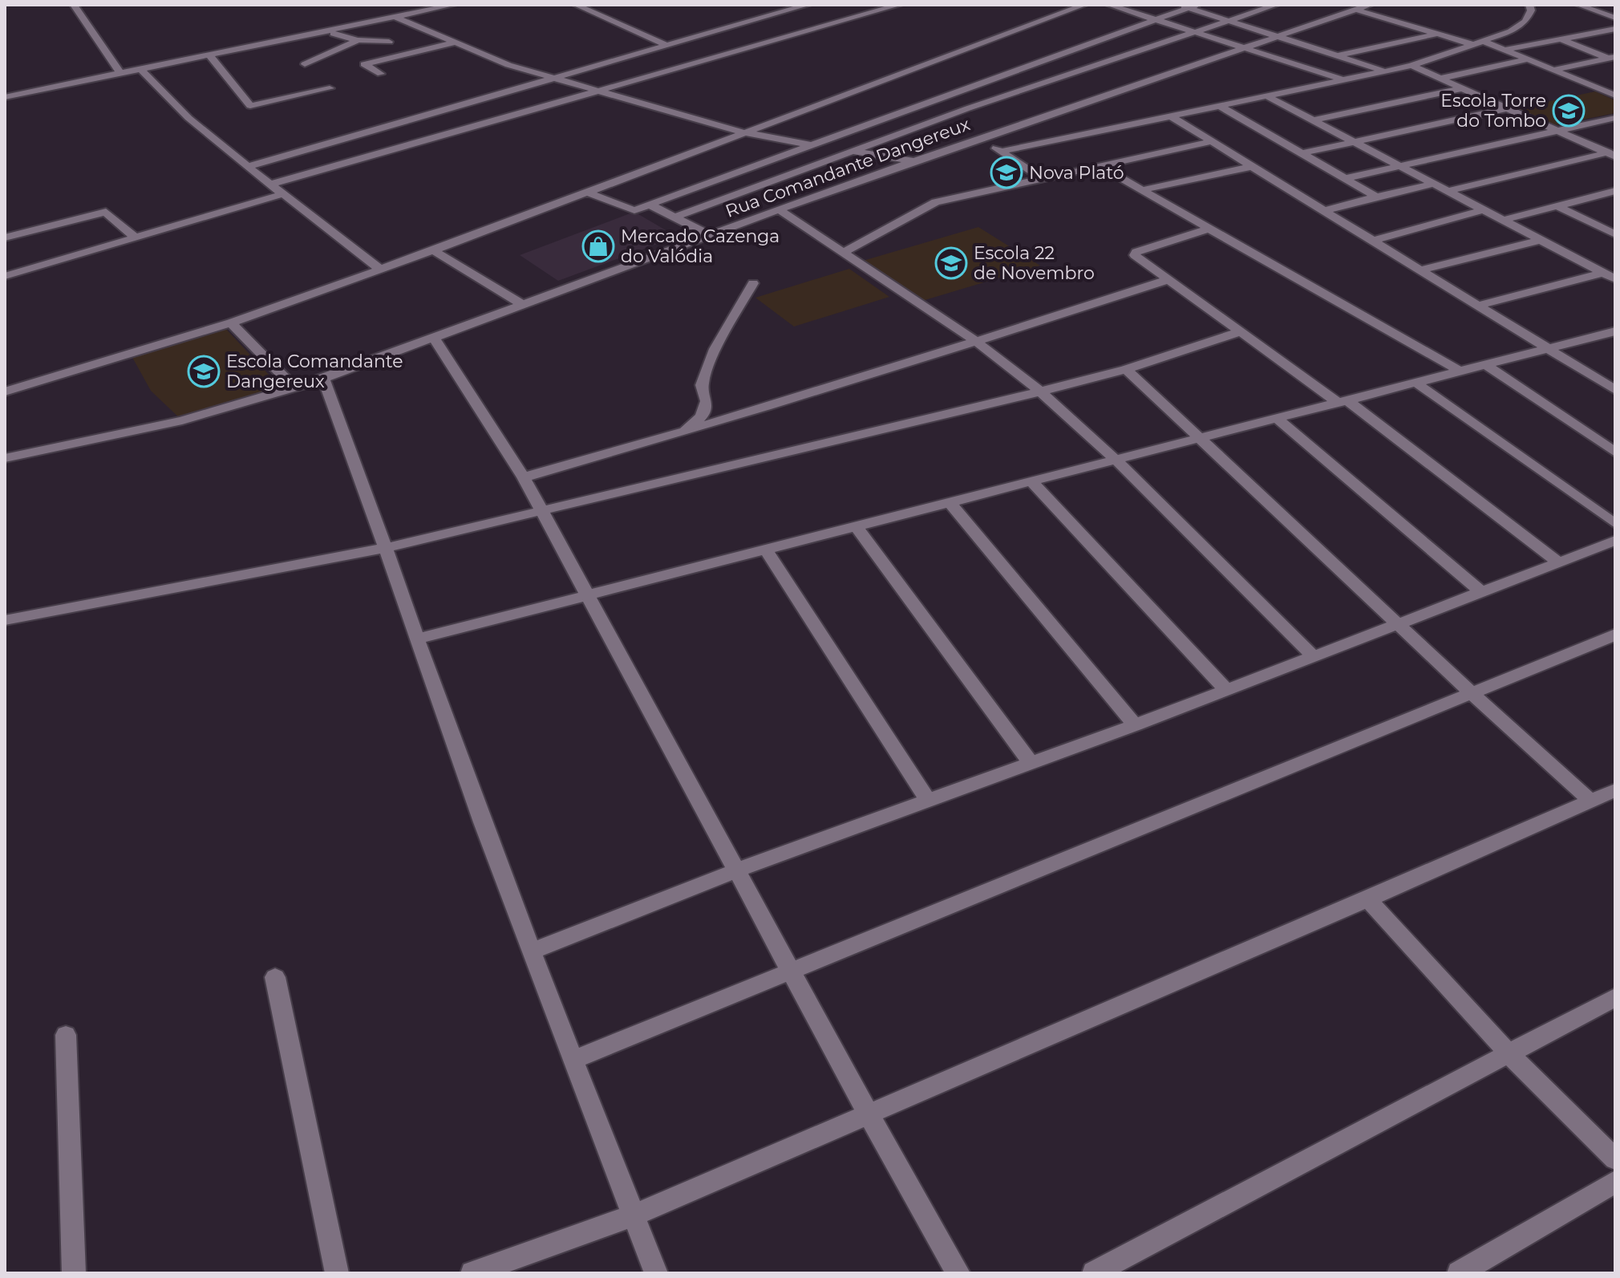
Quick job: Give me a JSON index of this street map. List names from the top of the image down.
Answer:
{
  "streets": {
    "street": ["Rua Comandante Dangereux"]
  },
  "places": {
    "school or university": [
      "Escola Torre do Tombo",
      "Nova Plató",
      "Escola 22 de Novembro",
      "Escola Comandante Dangereux"
    ],
    "shop": ["Mercado Cazenga do Valódia"]
  }
}
